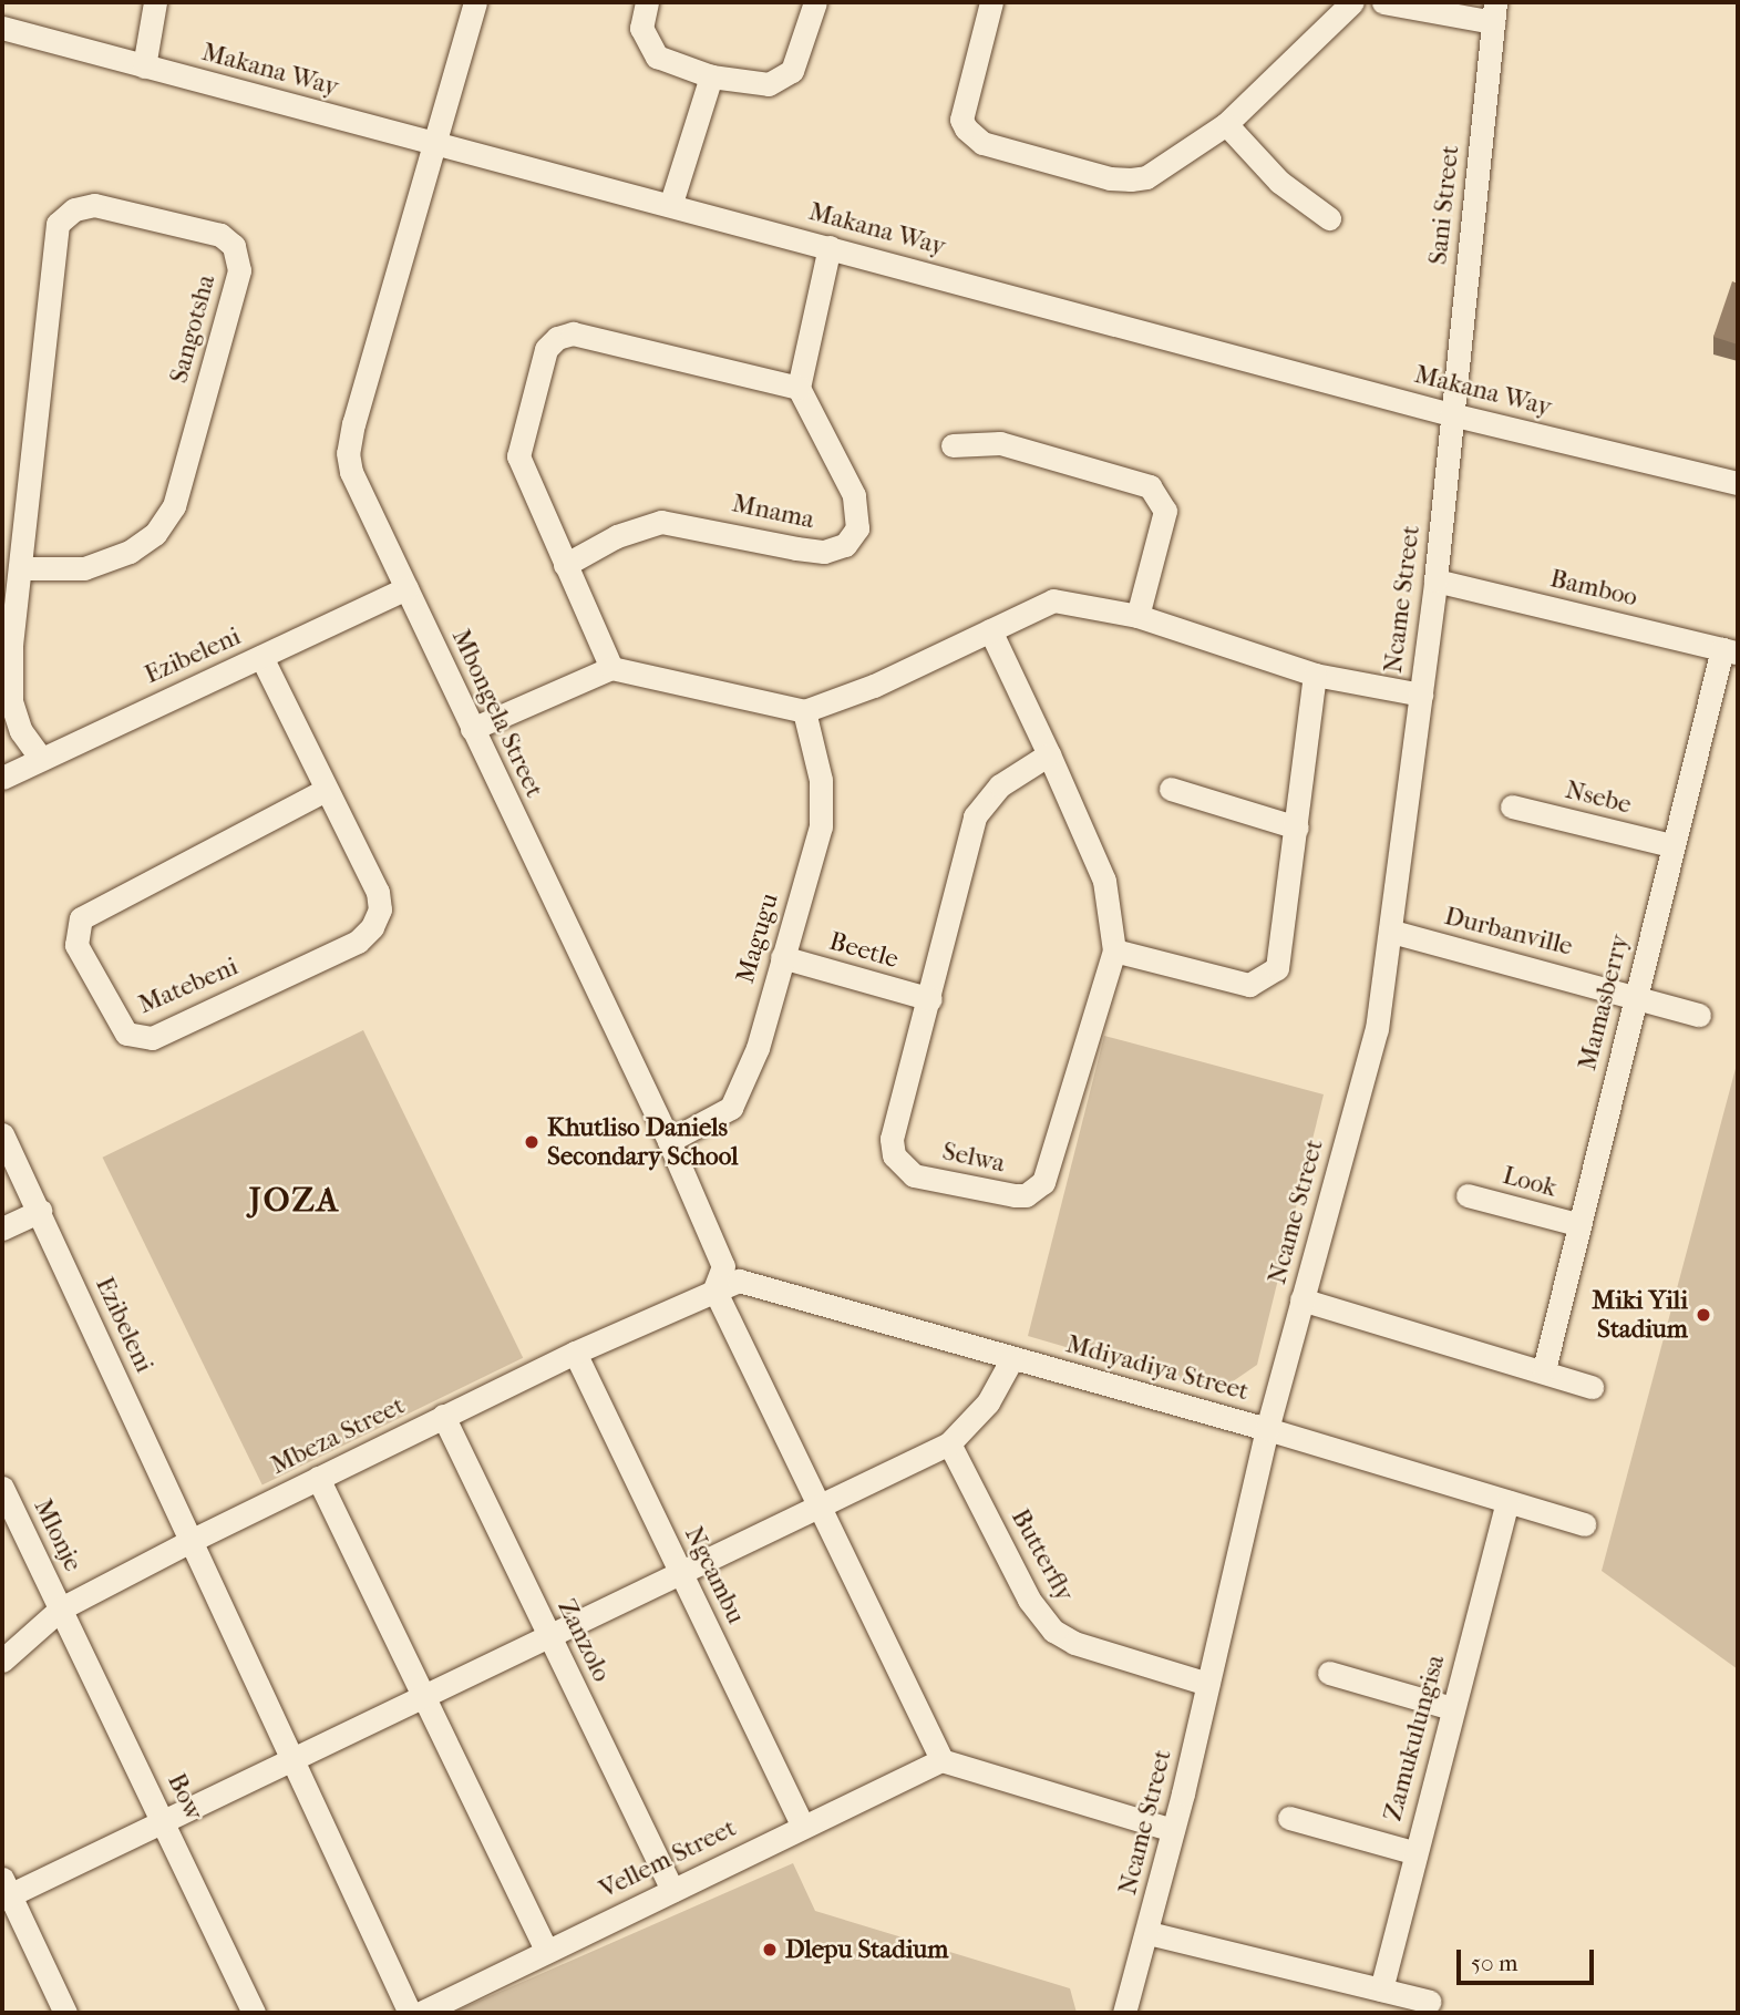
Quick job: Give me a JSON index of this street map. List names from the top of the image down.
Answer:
{
  "streets": {
    "street": [
      "Makana Way",
      "Sani Street",
      "Sangotsha",
      "Mnama",
      "Bamboo",
      "Ncame Street",
      "Ezibeleni",
      "Mbongela Street",
      "Nsebe",
      "Durbanville",
      "Magugu",
      "Beetle",
      "Matebeni",
      "Mamasberry",
      "Selwa",
      "Look",
      "Mdiyadiya Street",
      "Mbeza Street",
      "Mlonje",
      "Butterfly",
      "Ngcambu",
      "Zanzolo",
      "Zamukulungisa",
      "Bow",
      "Vellem Street"
    ]
  },
  "crossings": [
    ["Makana Way", "Sani Street"],
    ["Makana Way", "Ncame Street"],
    ["Makana Way", "Mbongela Street"],
    ["Sani Street", "Ncame Street"],
    ["Sangotsha", "Ezibeleni"],
    ["Bamboo", "Ncame Street"],
    ["Bamboo", "Mamasberry"],
    ["Ncame Street", "Durbanville"],
    ["Ncame Street", "Mdiyadiya Street"],
    ["Ncame Street", "Butterfly"],
    ["Ezibeleni", "Mbongela Street"],
    ["Ezibeleni", "Matebeni"],
    ["Ezibeleni", "Mbeza Street"],
    ["Mbongela Street", "Magugu"],
    ["Mbongela Street", "Mdiyadiya Street"],
    ["Mbongela Street", "Mbeza Street"],
    ["Nsebe", "Mamasberry"],
    ["Durbanville", "Mamasberry"],
    ["Magugu", "Beetle"],
    ["Beetle", "Selwa"],
    ["Mamasberry", "Look"],
    ["Mdiyadiya Street", "Mbeza Street"],
    ["Mdiyadiya Street", "Zamukulungisa"],
    ["Mbeza Street", "Mlonje"],
    ["Mbeza Street", "Ngcambu"],
    ["Mbeza Street", "Zanzolo"],
    ["Mbeza Street", "Bow"],
    ["Mlonje", "Bow"],
    ["Ngcambu", "Vellem Street"],
    ["Zanzolo", "Vellem Street"]
  ],
  "districts": ["JOZA"],
  "places": ["Khutliso Daniels Secondary School", "Miki Yili Stadium", "Dlepu Stadium"],
  "scale_bar": "50 m"
}
